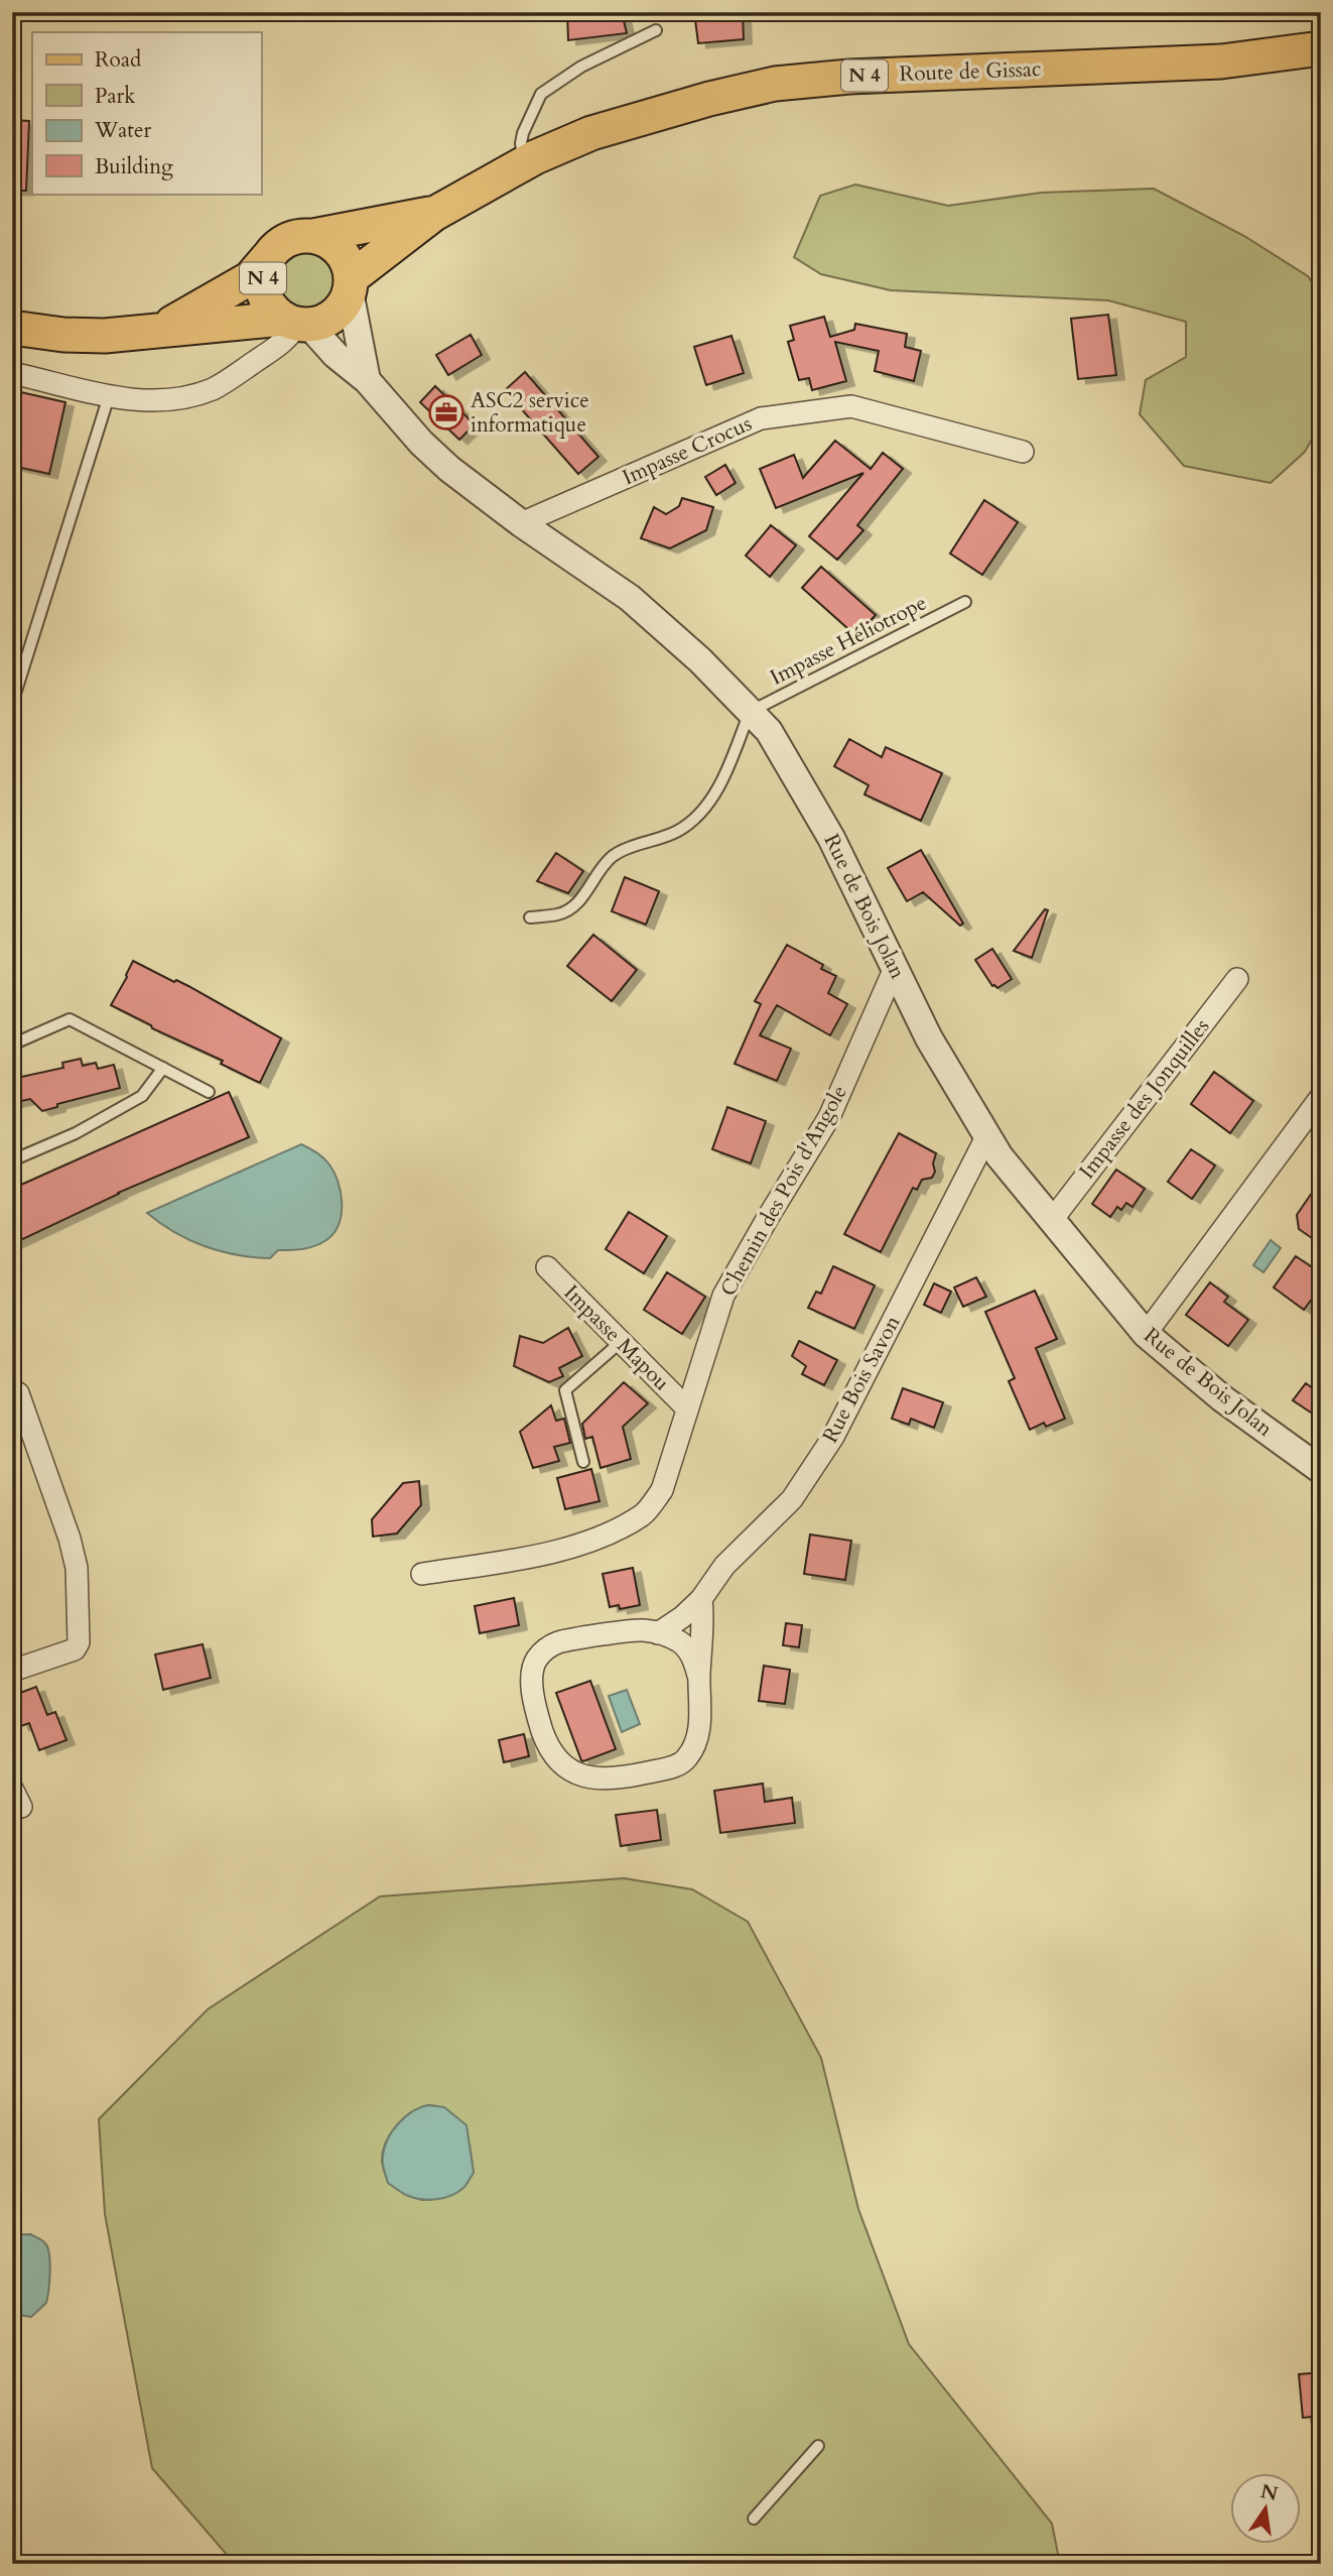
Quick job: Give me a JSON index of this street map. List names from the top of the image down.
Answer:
{
  "streets": {
    "main road": ["Route de Gissac", "N 4"],
    "street": [
      "Impasse Crocus",
      "Rue de Bois Jolan",
      "Impasse des Jonquilles",
      "Chemin des Pois d'Angole",
      "Impasse Mapou",
      "Rue Bois Savon"
    ],
    "lane": ["Impasse Héliotrope"]
  },
  "crossings": [
    ["Route de Gissac", "N 4"],
    ["Route de Gissac", "Rue de Bois Jolan"],
    ["N 4", "Rue de Bois Jolan"],
    ["Impasse Crocus", "Rue de Bois Jolan"],
    ["Impasse Héliotrope", "Rue de Bois Jolan"],
    ["Rue de Bois Jolan", "Impasse des Jonquilles"],
    ["Rue de Bois Jolan", "Chemin des Pois d'Angole"],
    ["Rue de Bois Jolan", "Rue Bois Savon"],
    ["Chemin des Pois d'Angole", "Impasse Mapou"]
  ],
  "places": {
    "office": ["ASC2 service informatique"]
  },
  "legend": [
    "Road",
    "Park",
    "Water",
    "Building"
  ],
  "north": "top"
}
